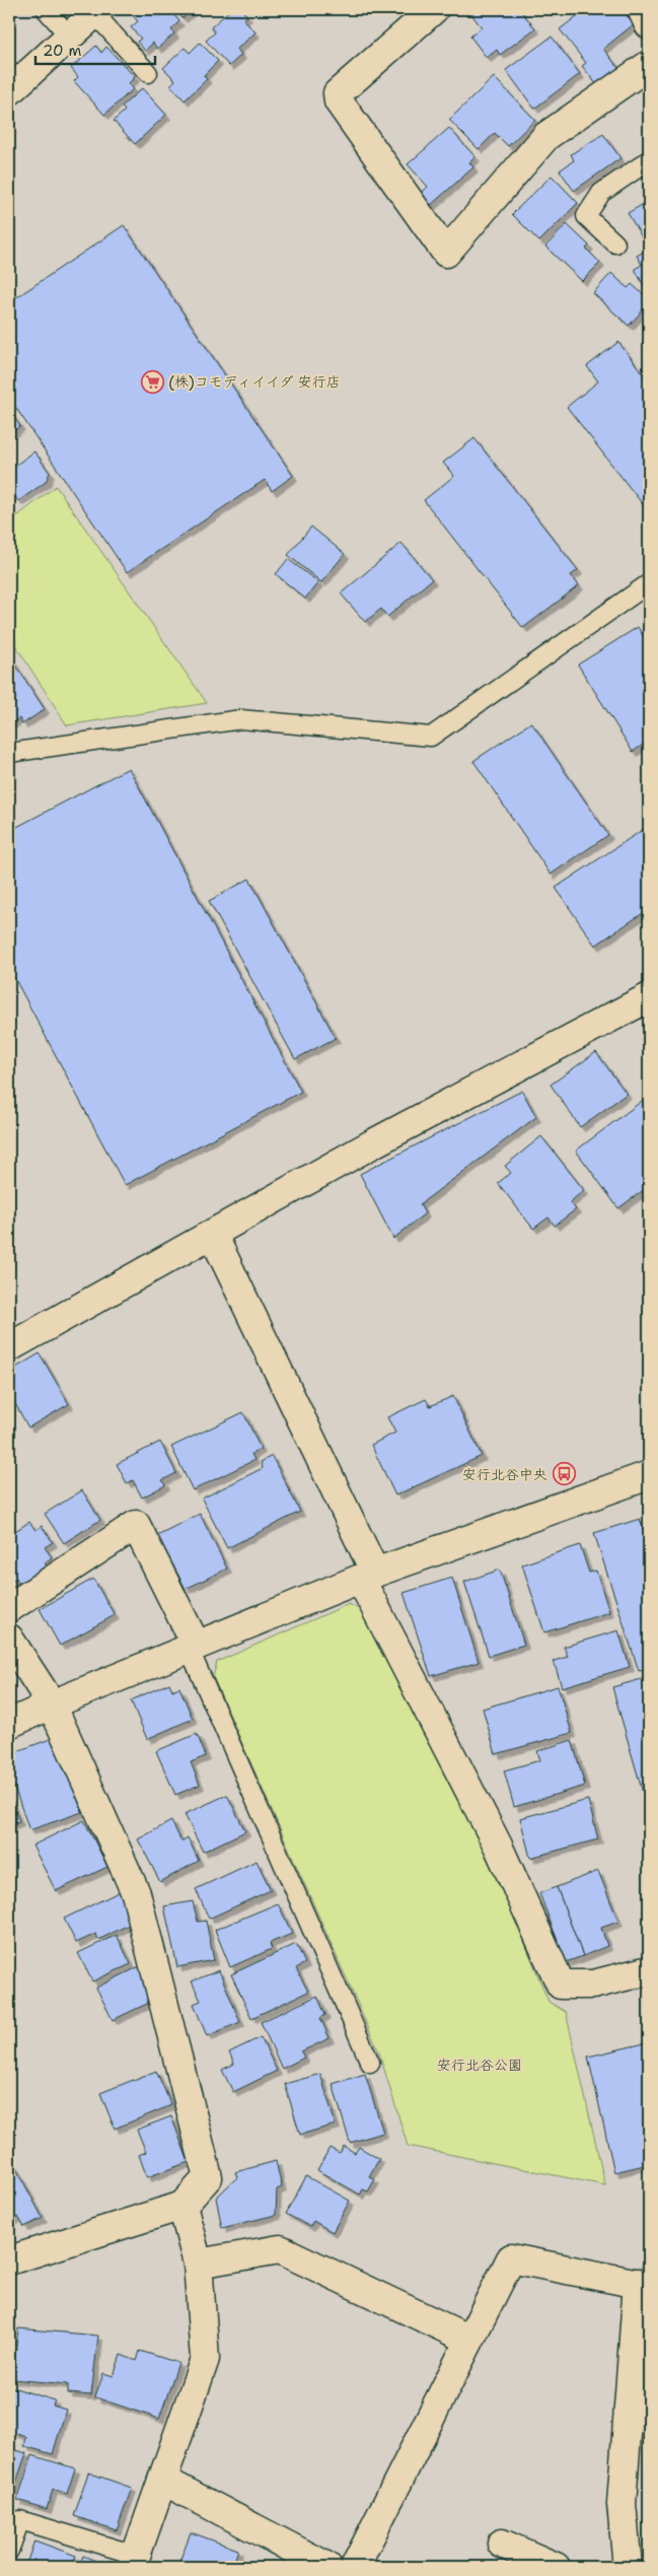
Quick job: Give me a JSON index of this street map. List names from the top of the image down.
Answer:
{
  "parks": ["安行北谷公園"],
  "places": {
    "supermarket": ["(株)コモディイイダ 安行店"],
    "bus stop": ["安行北谷中央"]
  },
  "scale_bar": "20 m"
}
